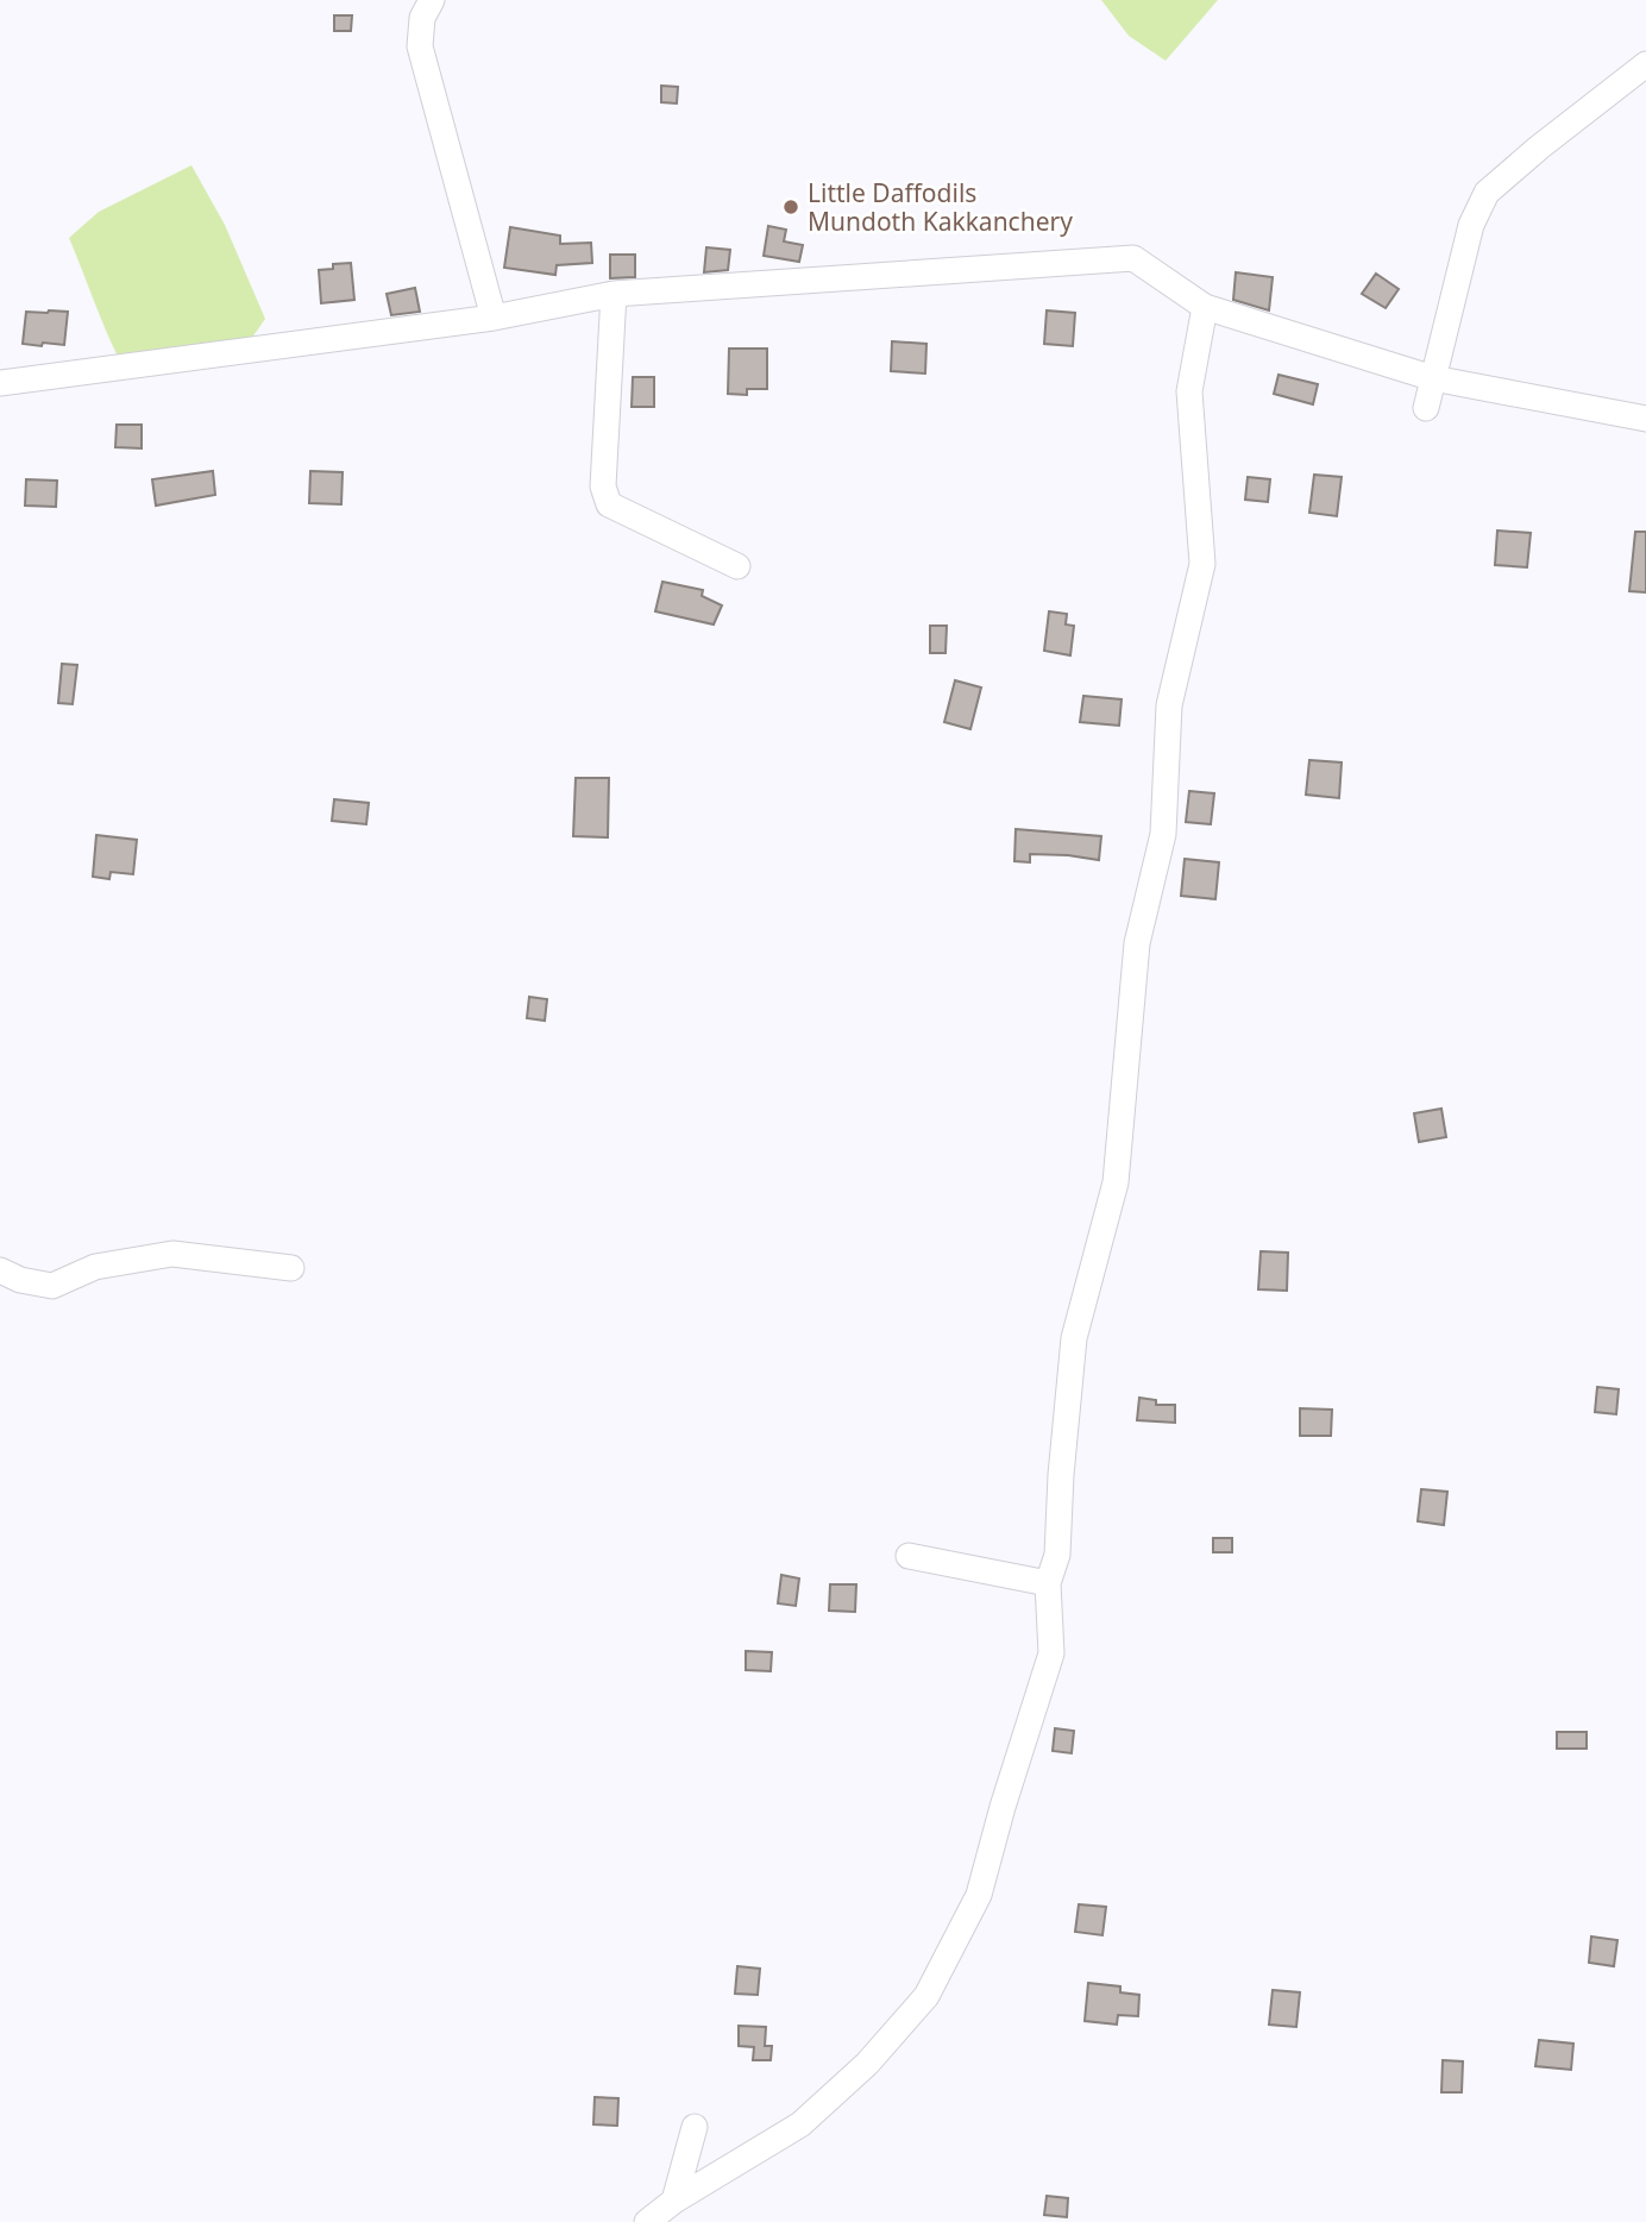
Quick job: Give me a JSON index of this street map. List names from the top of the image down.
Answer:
{
  "places": ["Little Daffodils Mundoth Kakkanchery"]
}
